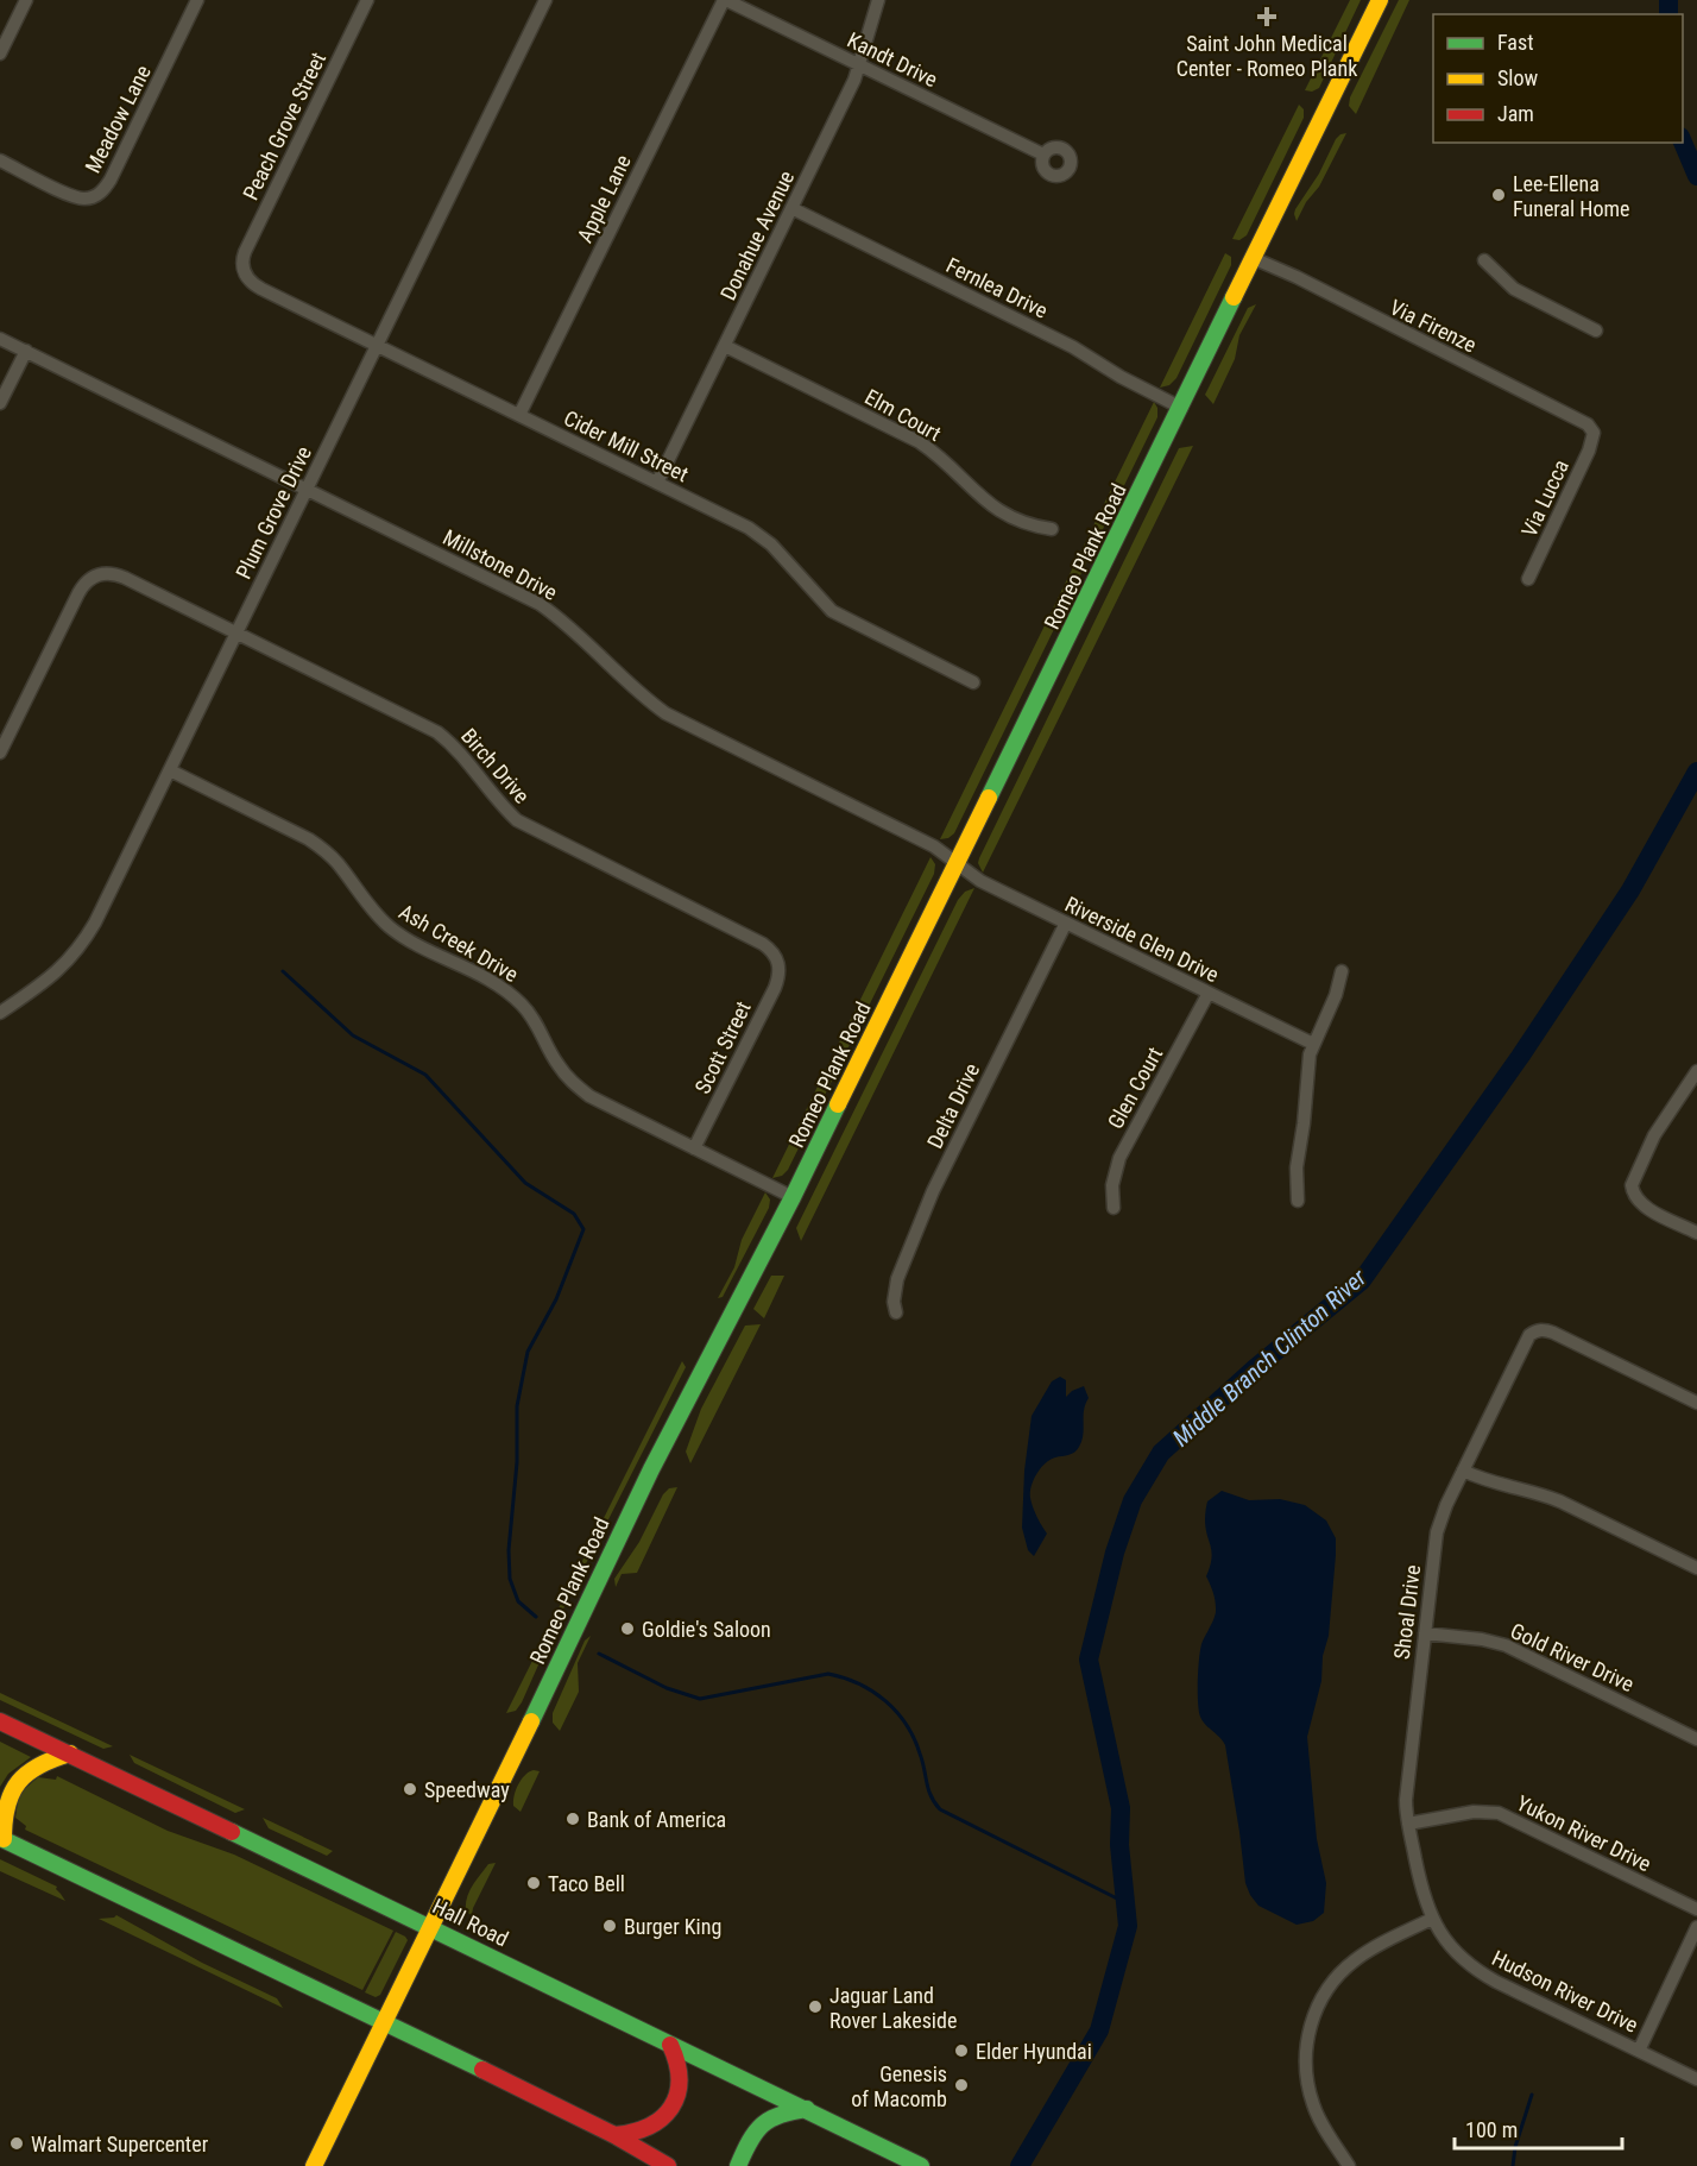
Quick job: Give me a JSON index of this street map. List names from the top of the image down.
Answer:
{
  "streets": {
    "main road": ["Romeo Plank Road", "Hall Road"],
    "street": [
      "Kandt Drive",
      "Meadow Lane",
      "Peach Grove Street",
      "Apple Lane",
      "Donahue Avenue",
      "Fernlea Drive",
      "Via Firenze",
      "Elm Court",
      "Cider Mill Street",
      "Via Lucca",
      "Plum Grove Drive",
      "Millstone Drive",
      "Birch Drive",
      "Riverside Glen Drive",
      "Ash Creek Drive",
      "Scott Street",
      "Glen Court",
      "Delta Drive",
      "Shoal Drive",
      "Gold River Drive",
      "Yukon River Drive",
      "Hudson River Drive"
    ]
  },
  "crossings": [
    ["Kandt Drive", "Apple Lane"],
    ["Kandt Drive", "Donahue Avenue"],
    ["Peach Grove Street", "Cider Mill Street"],
    ["Apple Lane", "Cider Mill Street"],
    ["Donahue Avenue", "Fernlea Drive"],
    ["Donahue Avenue", "Elm Court"],
    ["Donahue Avenue", "Cider Mill Street"],
    ["Fernlea Drive", "Romeo Plank Road"],
    ["Via Firenze", "Via Lucca"],
    ["Via Firenze", "Romeo Plank Road"],
    ["Cider Mill Street", "Plum Grove Drive"],
    ["Plum Grove Drive", "Millstone Drive"],
    ["Plum Grove Drive", "Birch Drive"],
    ["Plum Grove Drive", "Ash Creek Drive"],
    ["Romeo Plank Road", "Millstone Drive"],
    ["Romeo Plank Road", "Riverside Glen Drive"],
    ["Romeo Plank Road", "Ash Creek Drive"],
    ["Romeo Plank Road", "Hall Road"],
    ["Millstone Drive", "Riverside Glen Drive"],
    ["Birch Drive", "Scott Street"],
    ["Riverside Glen Drive", "Glen Court"],
    ["Riverside Glen Drive", "Delta Drive"],
    ["Ash Creek Drive", "Scott Street"],
    ["Shoal Drive", "Gold River Drive"],
    ["Shoal Drive", "Yukon River Drive"],
    ["Shoal Drive", "Hudson River Drive"]
  ],
  "water": ["Middle Branch Clinton River"],
  "places": {
    "health": ["Saint John Medical Center - Romeo Plank"],
    "other": [
      "Lee-Ellena Funeral Home",
      "Goldie's Saloon",
      "Speedway",
      "Bank of America",
      "Taco Bell",
      "Burger King",
      "Jaguar Land Rover Lakeside",
      "Elder Hyundai",
      "Genesis of Macomb",
      "Walmart Supercenter"
    ]
  },
  "legend": ["Fast", "Slow", "Jam"],
  "scale_bar": "100 m"
}
